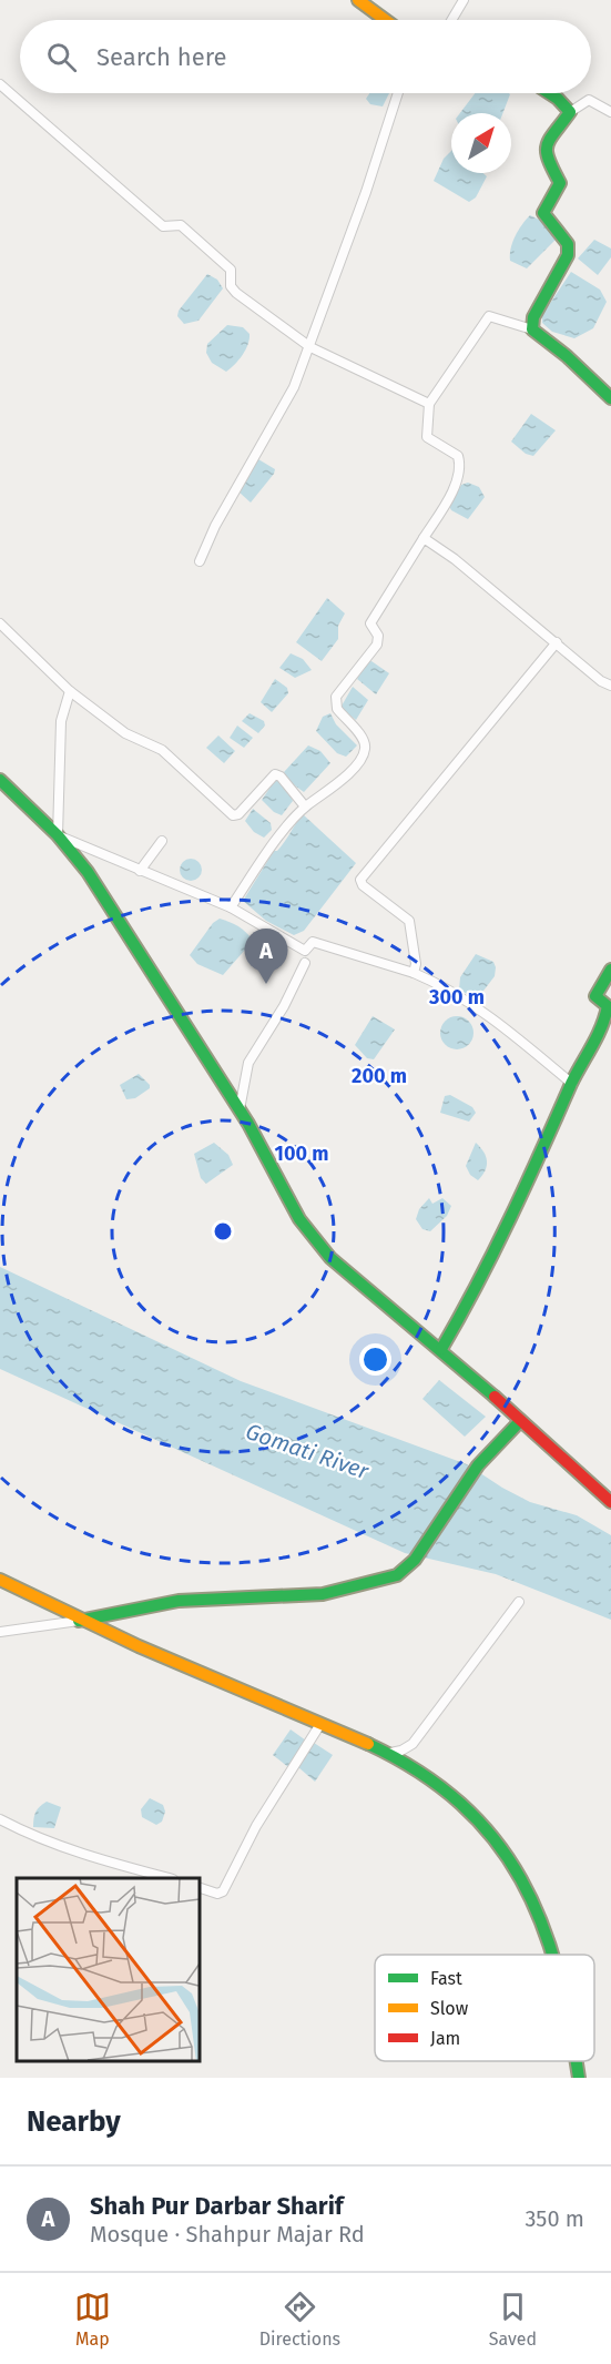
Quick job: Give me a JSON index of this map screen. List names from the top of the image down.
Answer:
{
  "water": ["Gomati River"],
  "legend": ["Fast", "Slow", "Jam"],
  "north": "top right",
  "page": {
    "search": "Search here",
    "pins": "A",
    "heading": "Nearby",
    "list": [
      {
        "mark": "A",
        "name": "Shah Pur Darbar Sharif",
        "note": "Mosque · Shahpur Majar Rd",
        "value": "350 m"
      }
    ],
    "nav": ["Map", "Directions", "Saved"]
  },
  "rings": ["300 m", "200 m", "100 m"]
}
